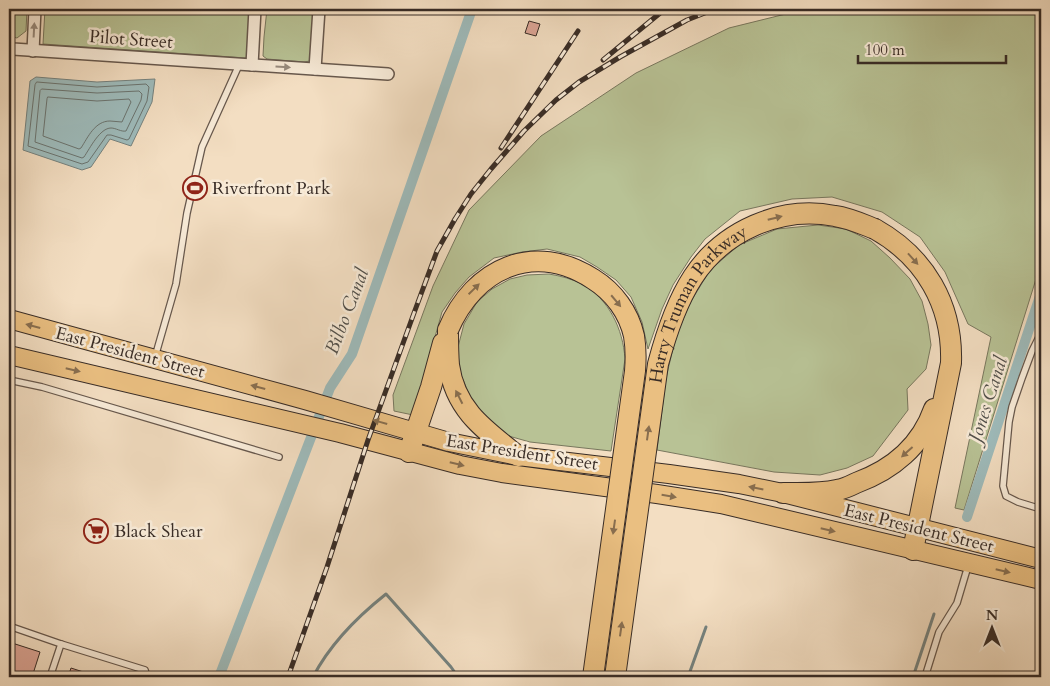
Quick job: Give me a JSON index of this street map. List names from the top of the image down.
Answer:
{
  "streets": {
    "highway": ["Harry Truman Parkway"],
    "main road": ["East President Street"],
    "street": ["Pilot Street"]
  },
  "crossings": [
    ["Harry Truman Parkway", "East President Street"]
  ],
  "water": ["Bilbo Canal", "Jones Canal"],
  "places": {
    "sports": ["Riverfront Park"],
    "supermarket": ["Black Shear"]
  },
  "scale_bar": "100 m",
  "north": "top"
}
